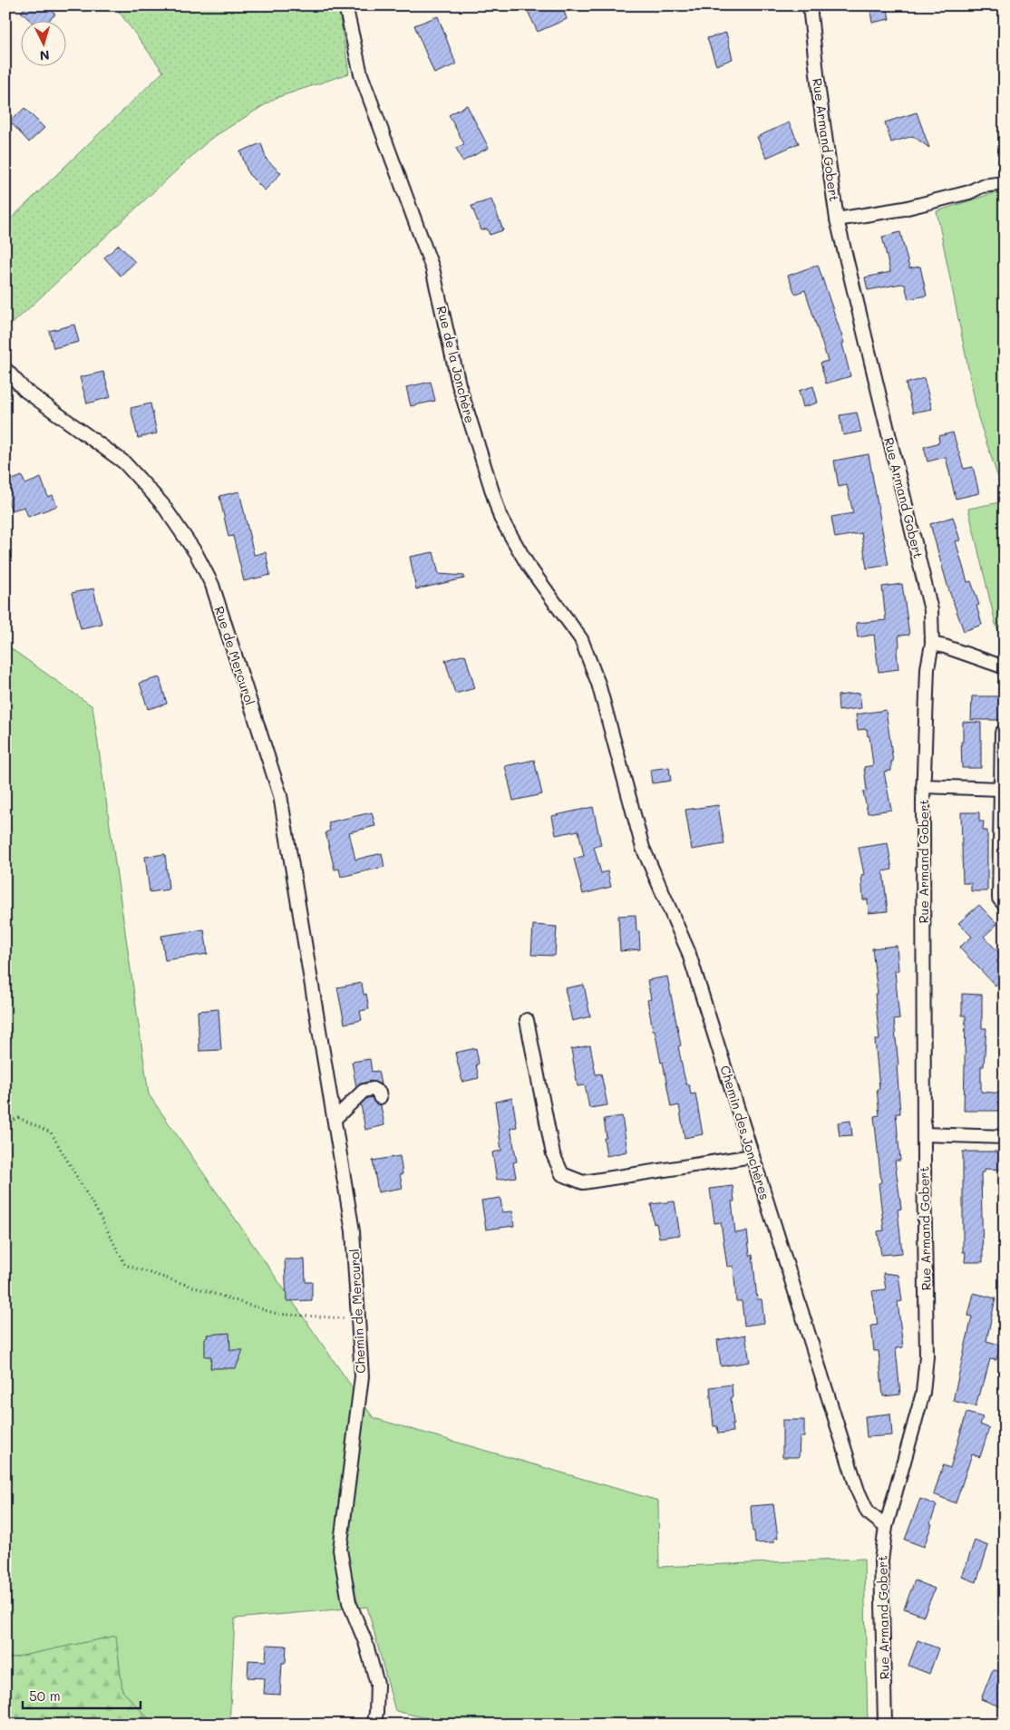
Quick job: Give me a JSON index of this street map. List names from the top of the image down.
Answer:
{
  "streets": {
    "street": [
      "Rue Armand Gobert",
      "Rue de la Jonchère",
      "Rue de Mercurol",
      "Chemin des Jonchères",
      "Chemin de Mercurol"
    ]
  },
  "crossings": [
    ["Rue Armand Gobert", "Chemin des Jonchères"],
    ["Rue de la Jonchère", "Chemin des Jonchères"],
    ["Rue de Mercurol", "Chemin de Mercurol"]
  ],
  "scale_bar": "50 m",
  "north": "bottom"
}
